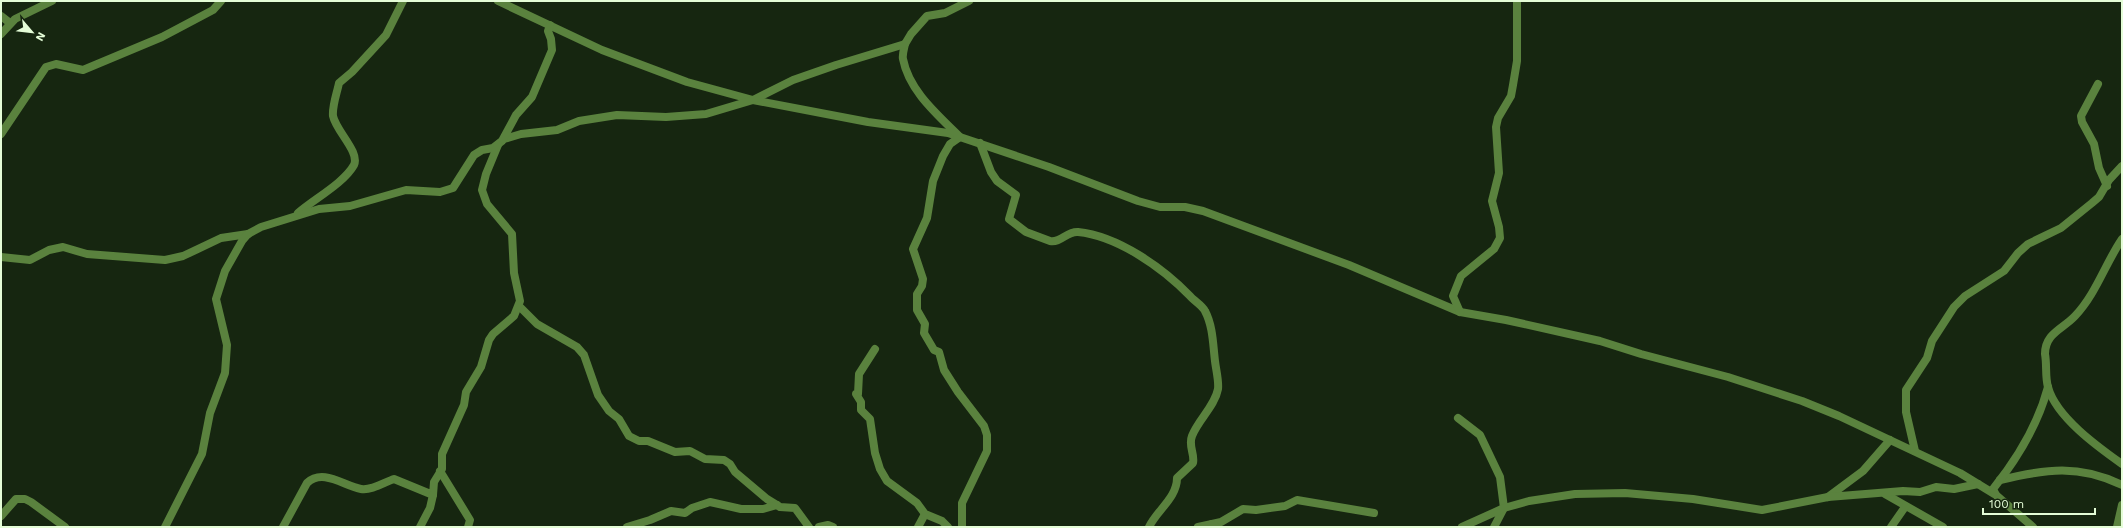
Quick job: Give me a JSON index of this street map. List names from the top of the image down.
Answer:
{
  "scale_bar": "100 m",
  "north": "bottom right"
}
